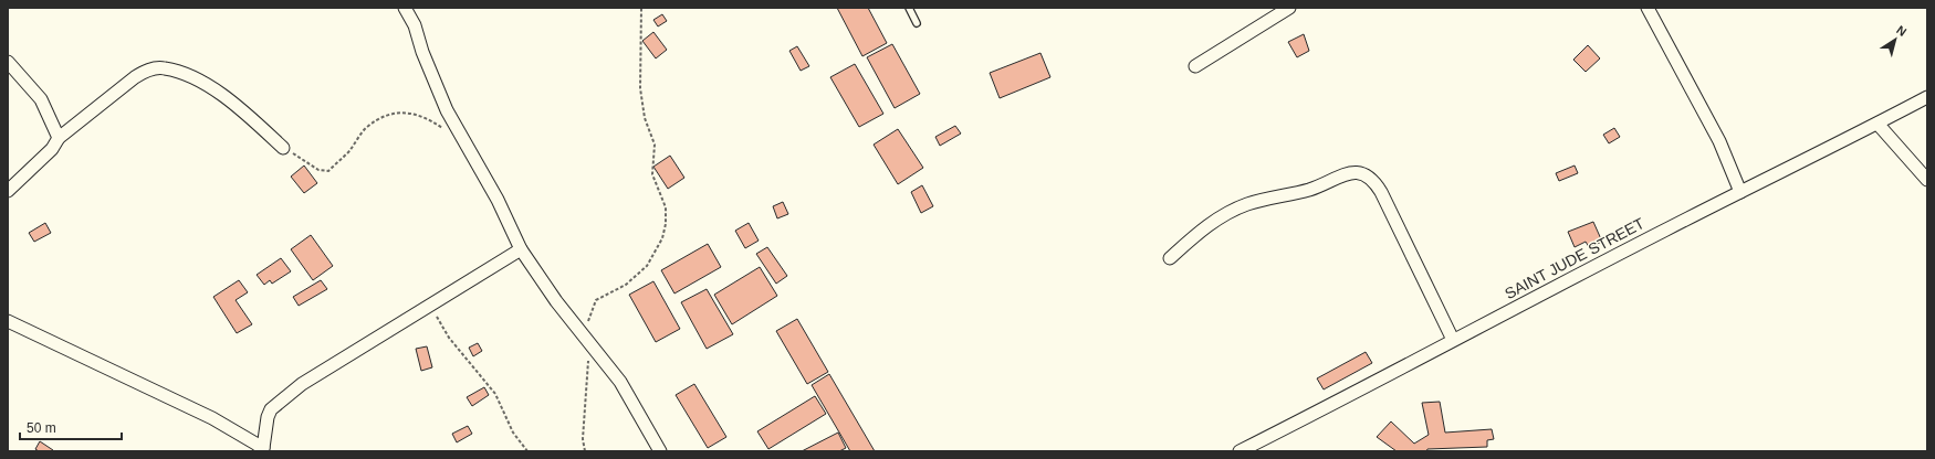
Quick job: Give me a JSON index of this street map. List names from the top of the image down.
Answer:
{
  "streets": {
    "street": ["SAINT JUDE STREET"]
  },
  "scale_bar": "50 m",
  "north": "top right"
}
